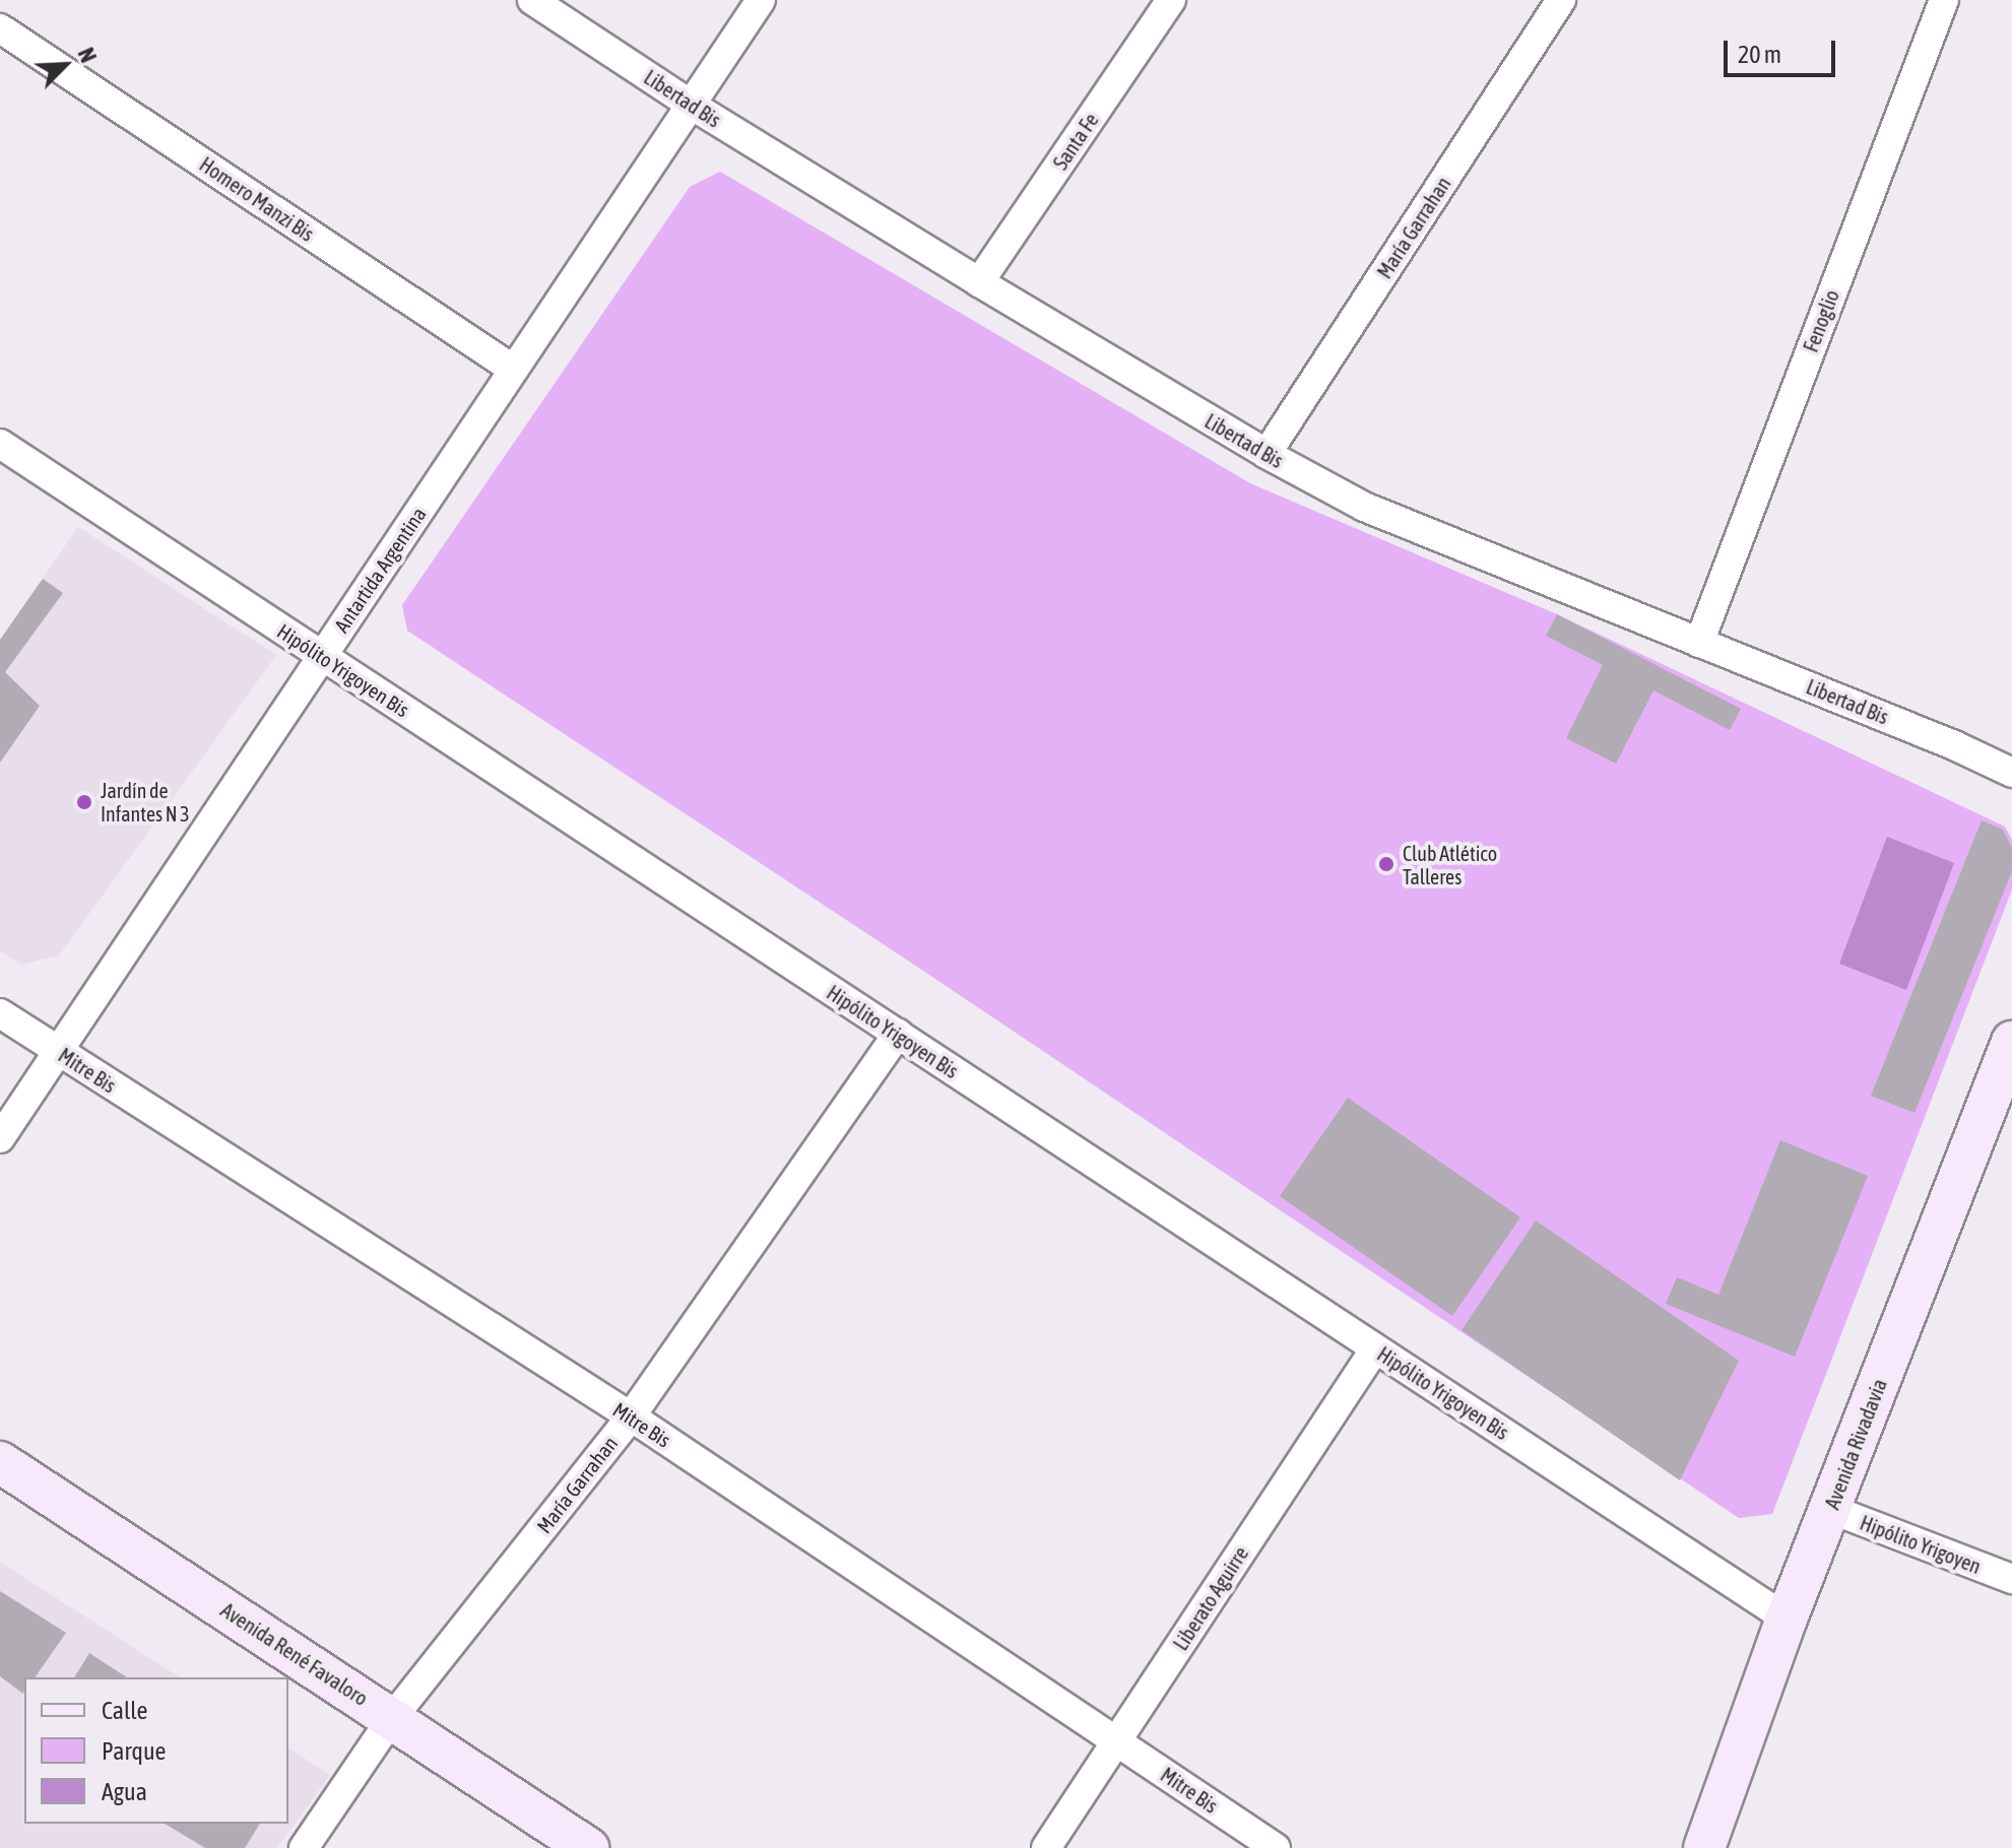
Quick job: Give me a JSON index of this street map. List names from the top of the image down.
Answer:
{
  "streets": {
    "main road": ["Avenida Rivadavia", "Avenida René Favaloro"],
    "street": [
      "Libertad Bis",
      "Santa Fe",
      "Homero Manzi Bis",
      "María Garrahan",
      "Fenoglio",
      "Antartida Argentina",
      "Hipólito Yrigoyen Bis",
      "Mitre Bis",
      "Hipólito Yrigoyen",
      "Liberato Aguirre"
    ]
  },
  "crossings": [
    ["Libertad Bis", "Santa Fe"],
    ["Libertad Bis", "María Garrahan"],
    ["Libertad Bis", "Fenoglio"],
    ["Libertad Bis", "Antartida Argentina"],
    ["Homero Manzi Bis", "Antartida Argentina"],
    ["María Garrahan", "Hipólito Yrigoyen Bis"],
    ["María Garrahan", "Mitre Bis"],
    ["María Garrahan", "Avenida René Favaloro"],
    ["Antartida Argentina", "Hipólito Yrigoyen Bis"],
    ["Antartida Argentina", "Mitre Bis"],
    ["Hipólito Yrigoyen Bis", "Avenida Rivadavia"],
    ["Hipólito Yrigoyen Bis", "Liberato Aguirre"],
    ["Mitre Bis", "Liberato Aguirre"],
    ["Avenida Rivadavia", "Hipólito Yrigoyen"]
  ],
  "places": ["Jardín de Infantes N 3", "Club Atlético Talleres"],
  "legend": ["Calle", "Parque", "Agua"],
  "scale_bar": "20 m",
  "north": "top right"
}
